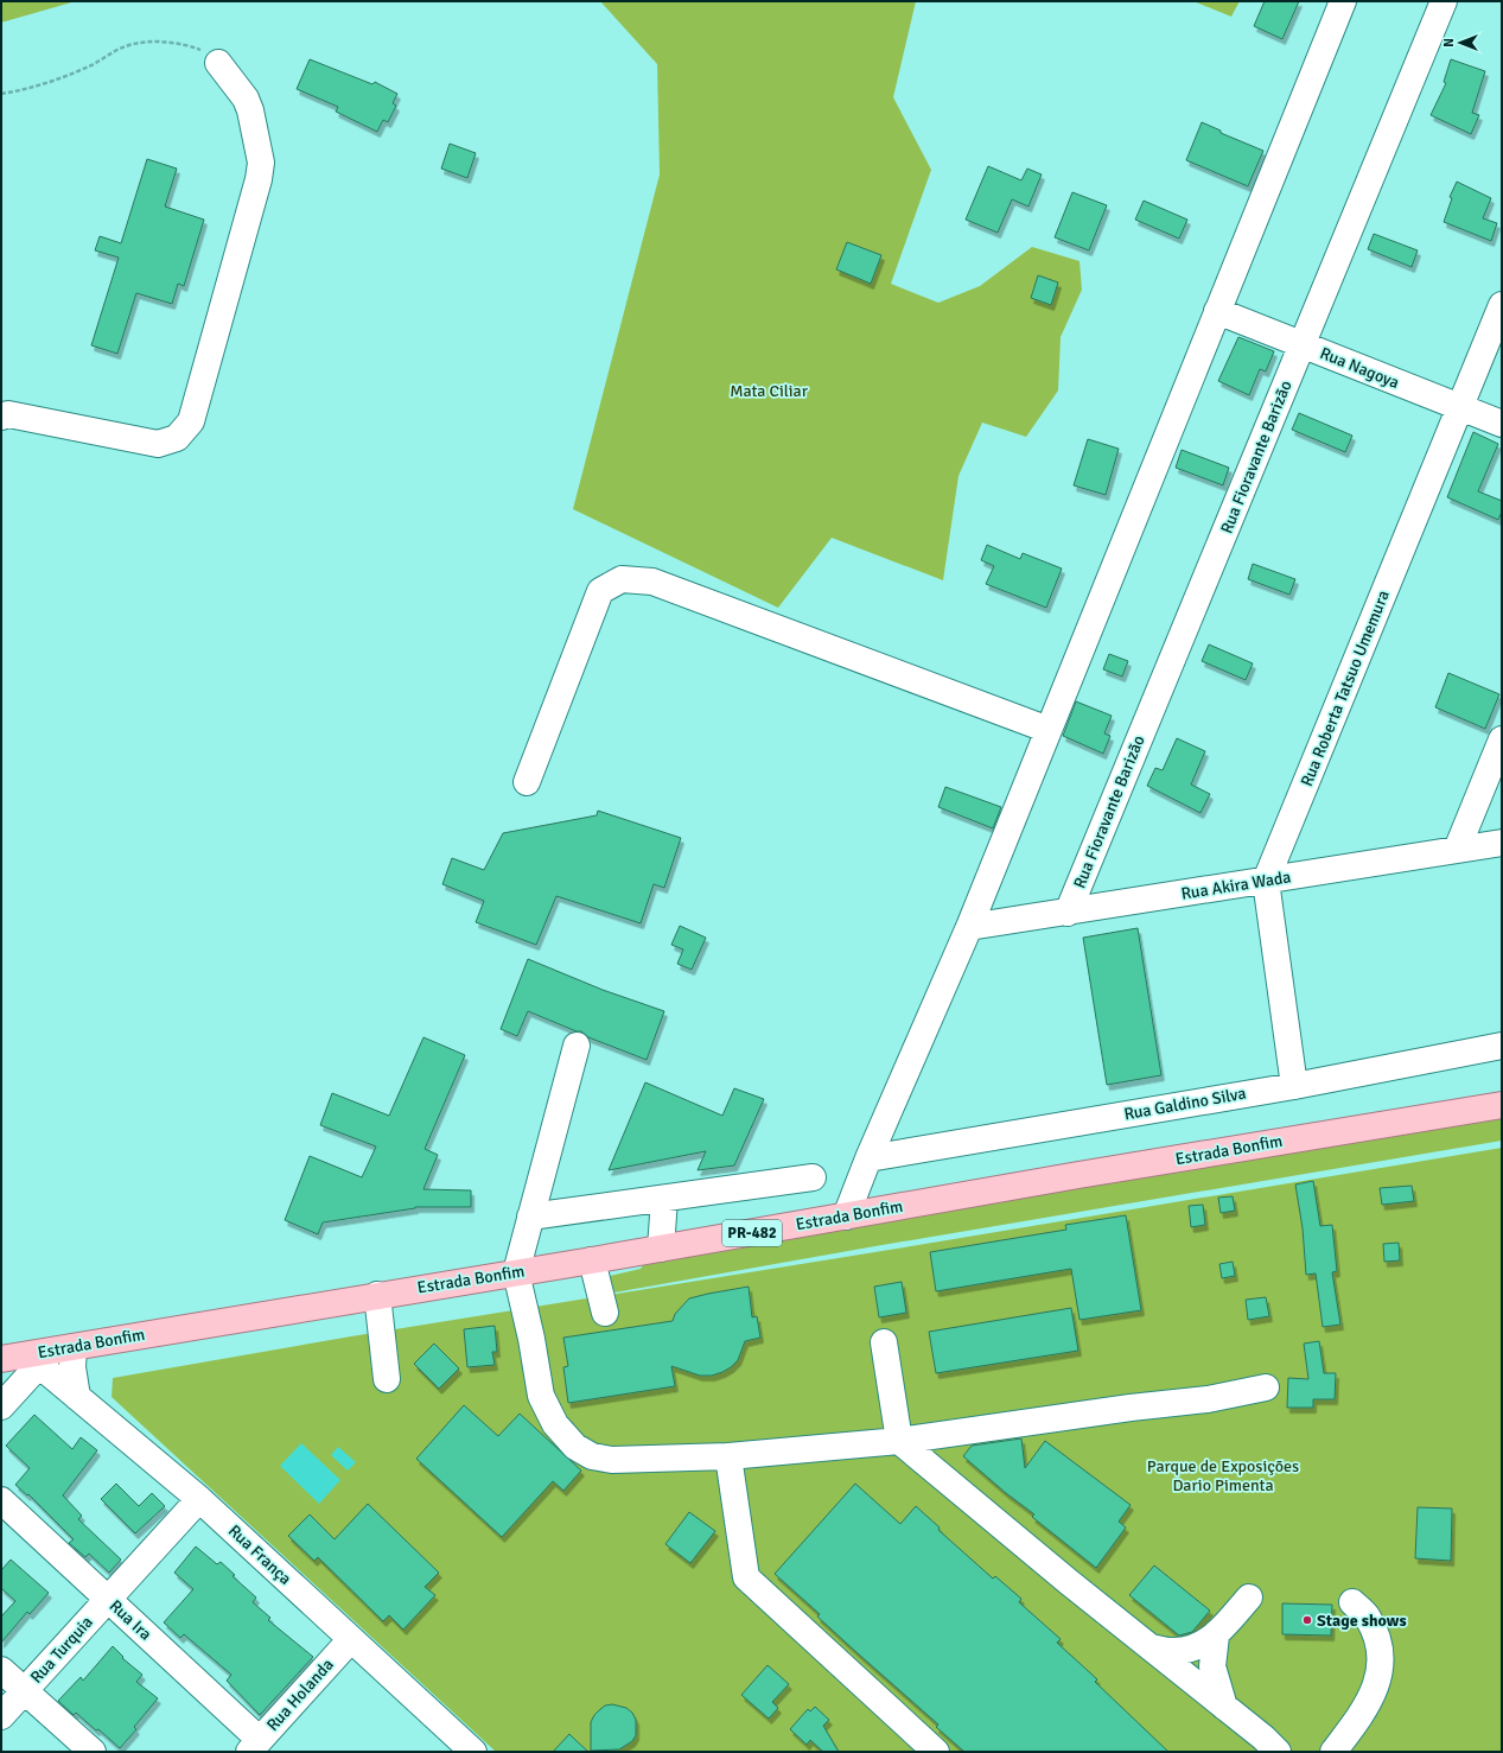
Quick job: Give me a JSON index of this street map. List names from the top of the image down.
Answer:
{
  "streets": {
    "main road": ["Estrada Bonfim", "PR-482"],
    "street": [
      "Rua Nagoya",
      "Rua Fioravante Barizão",
      "Rua Roberta Tatsuo Umemura",
      "Rua Akira Wada",
      "Rua Galdino Silva",
      "Rua França",
      "Rua Ira",
      "Rua Turquia",
      "Rua Holanda"
    ]
  },
  "crossings": [
    ["Rua Nagoya", "Rua Fioravante Barizão"],
    ["Rua Nagoya", "Rua Roberta Tatsuo Umemura"],
    ["Rua Fioravante Barizão", "Rua Akira Wada"],
    ["Rua Roberta Tatsuo Umemura", "Rua Akira Wada"],
    ["Estrada Bonfim", "Rua França"],
    ["Rua França", "Rua Turquia"],
    ["Rua França", "Rua Holanda"],
    ["Rua Ira", "Rua Turquia"],
    ["Rua Ira", "Rua Holanda"]
  ],
  "parks": ["Mata Ciliar", "Parque de Exposições Dario Pimenta"],
  "places": ["Stage shows"],
  "north": "left"
}
